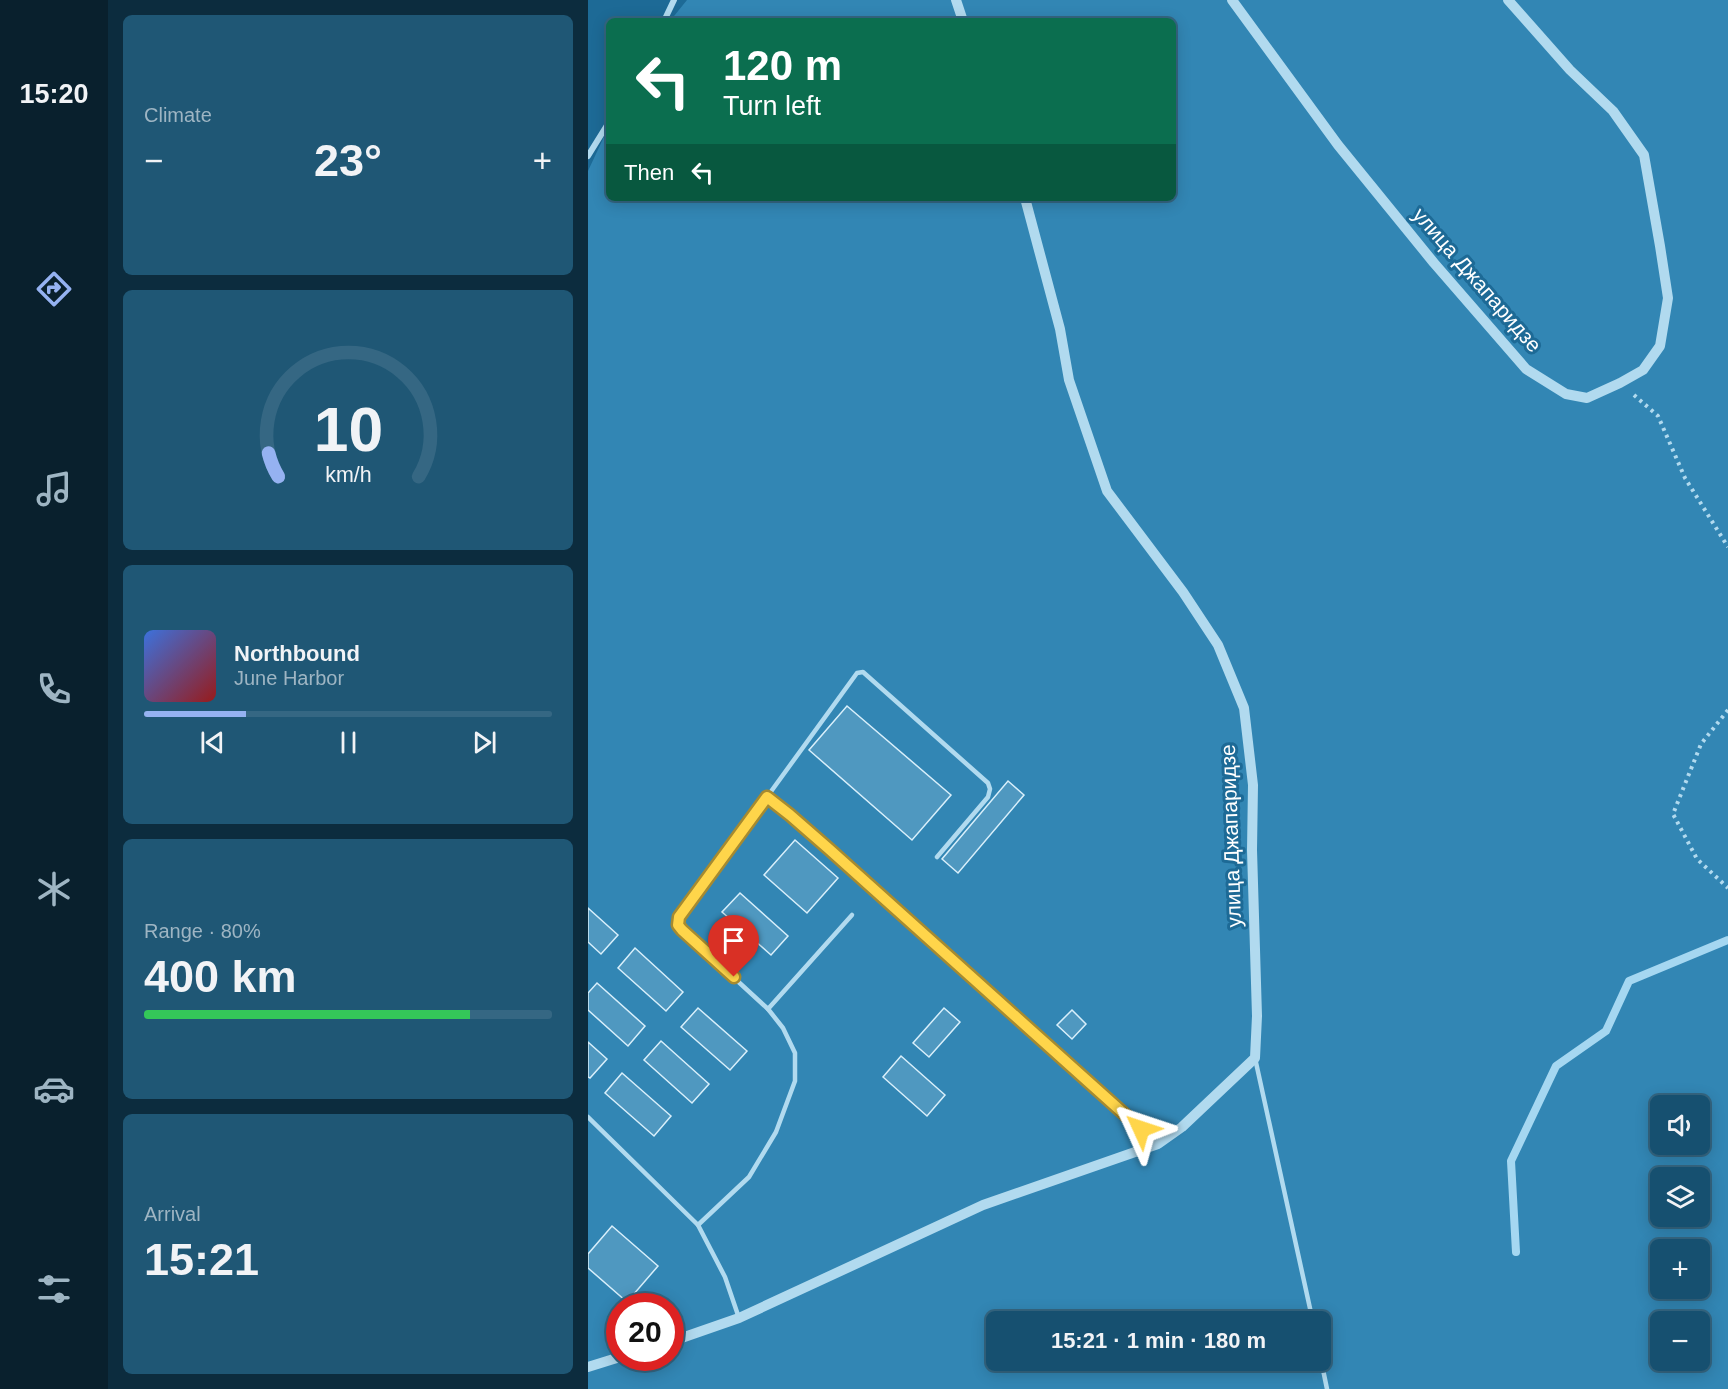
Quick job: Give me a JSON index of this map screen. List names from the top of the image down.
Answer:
{
  "streets": {
    "street": ["улица Джапаридзе"]
  },
  "page": {
    "tabs": "15:20",
    "tile": [
      "Climate",
      ["Range · 80%", "400 km"],
      ["Arrival", "15:21"]
    ],
    "turn": ["120 m", "Turn left"],
    "heat": ["−", "23°", "+"],
    "then": "Then",
    "song": ["Northbound", "June Harbor"],
    "map_buttons": ["+", "−"],
    "limit": "20",
    "trip": "15:21 · 1 min · 180 m",
    "gauge": ["10", "km/h"]
  }
}
